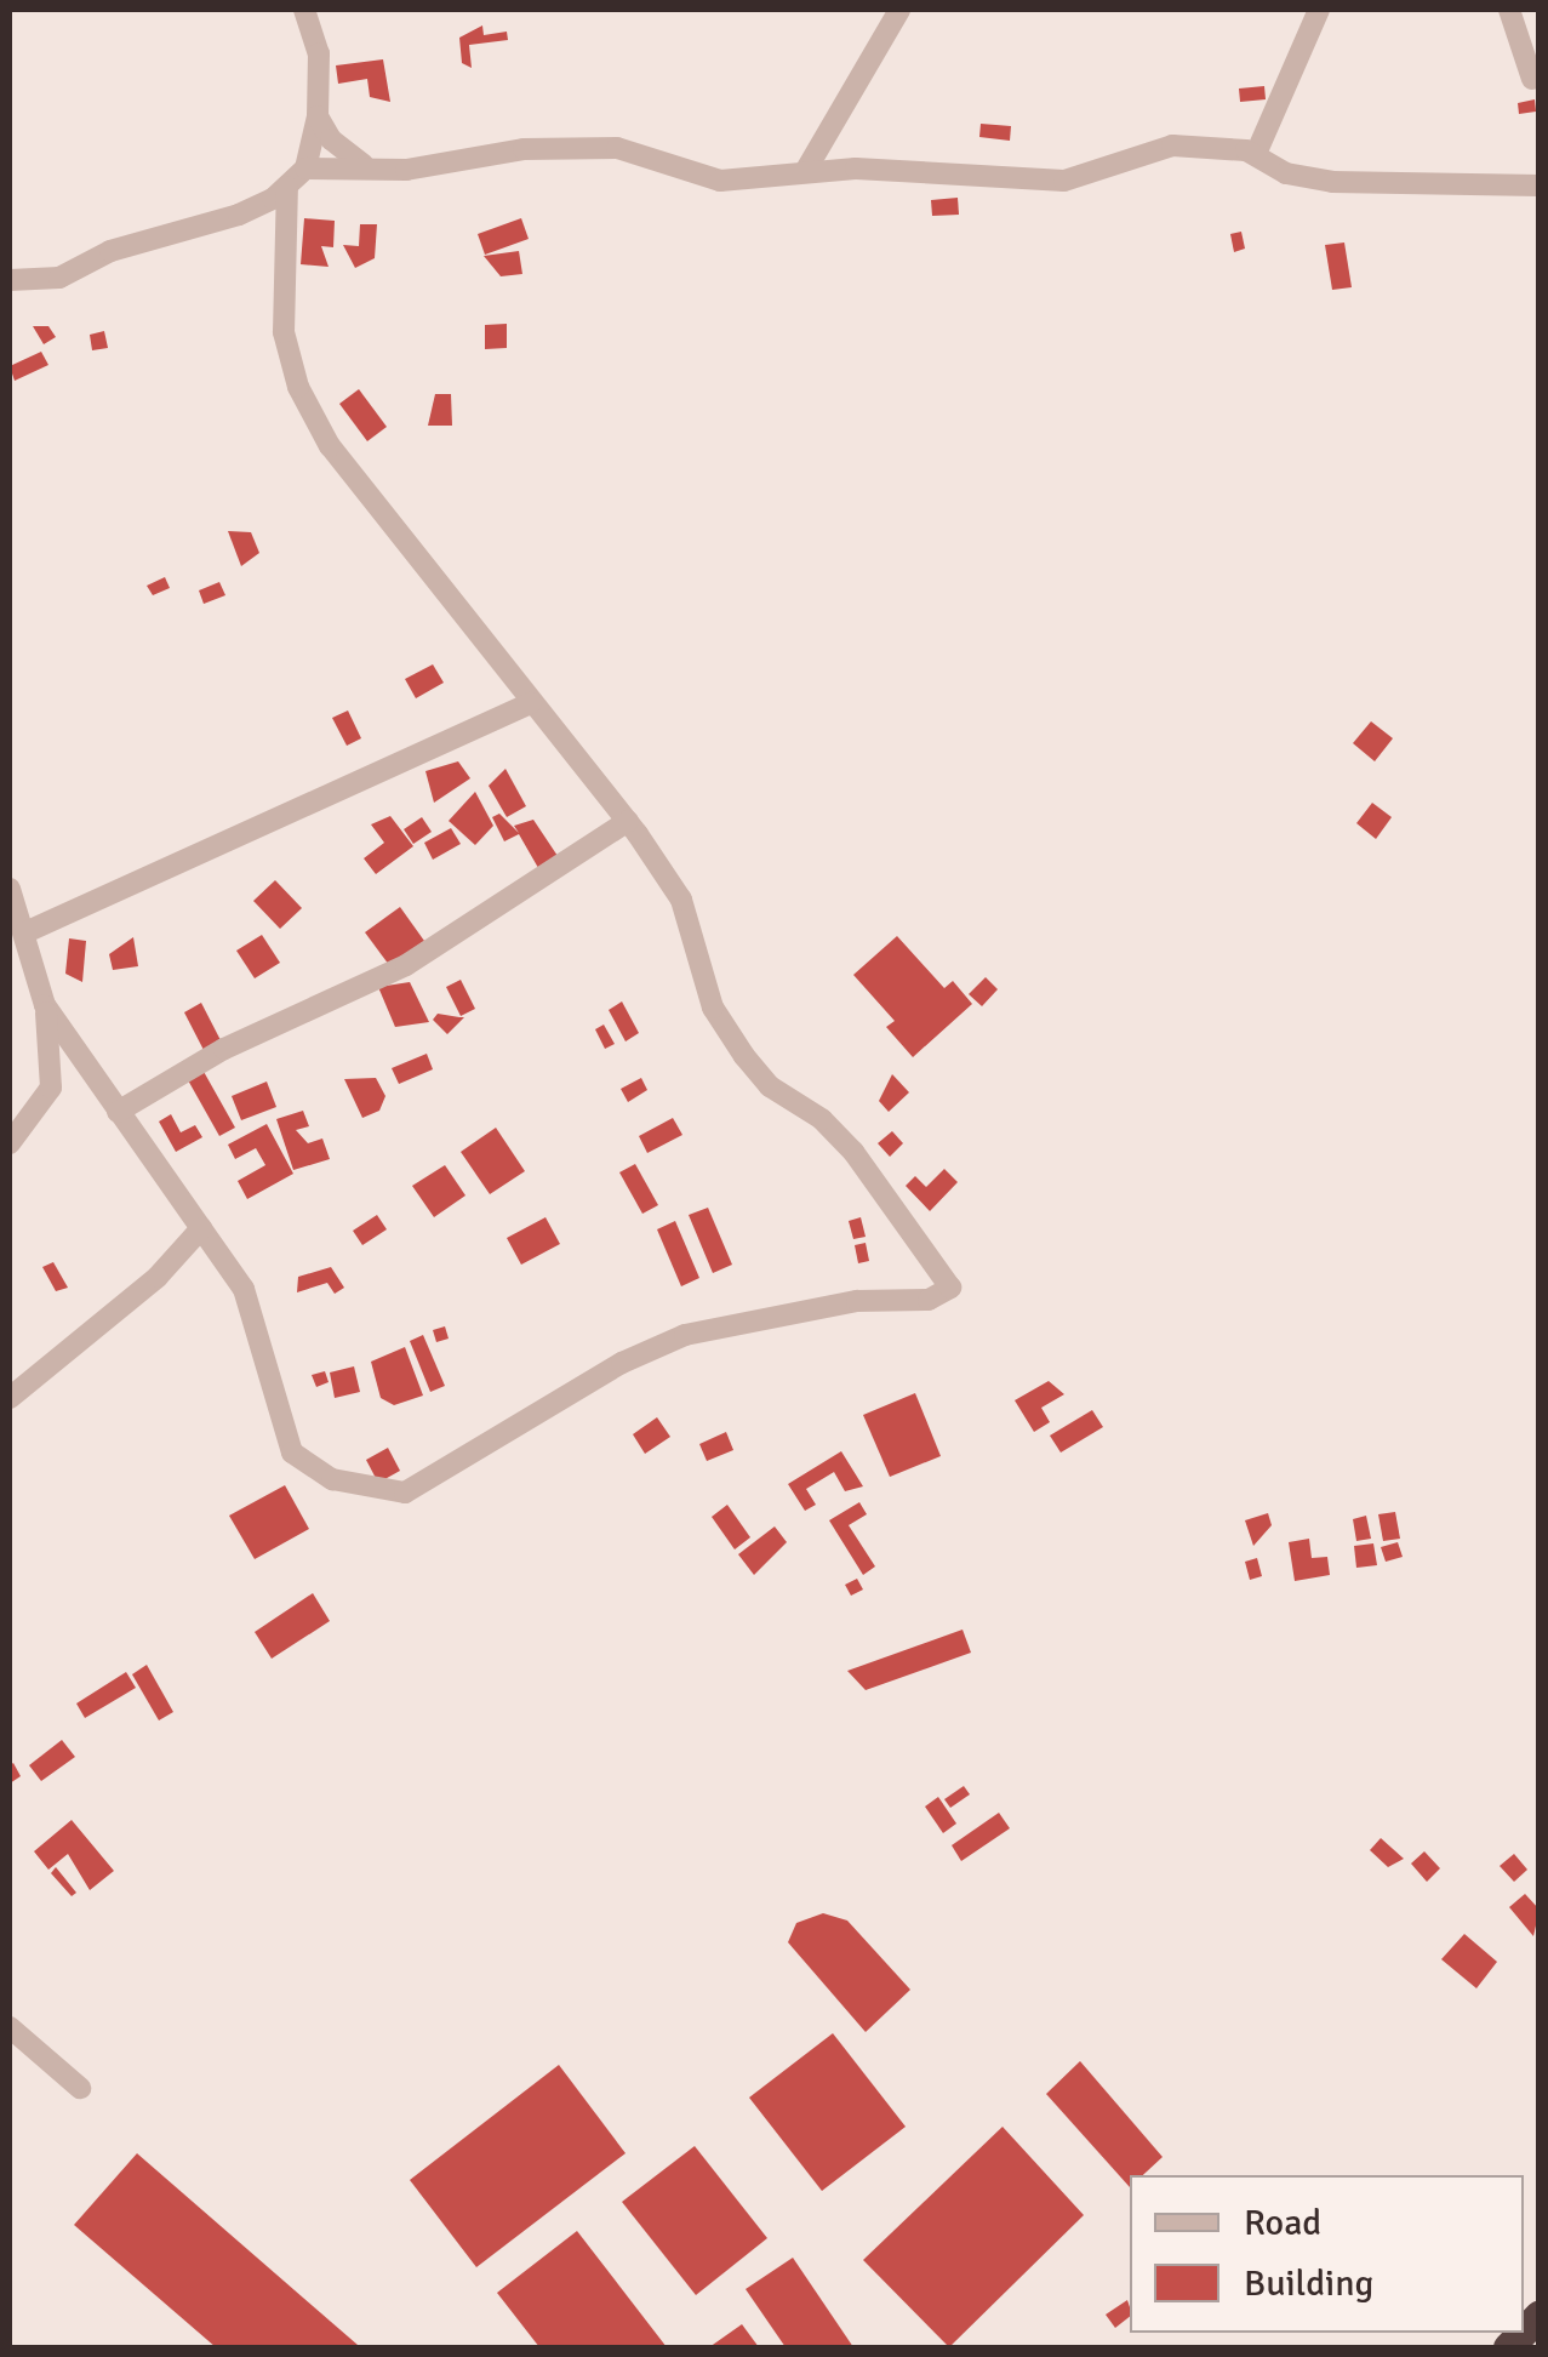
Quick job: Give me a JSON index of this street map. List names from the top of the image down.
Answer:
{
  "legend": ["Road", "Building"]
}
